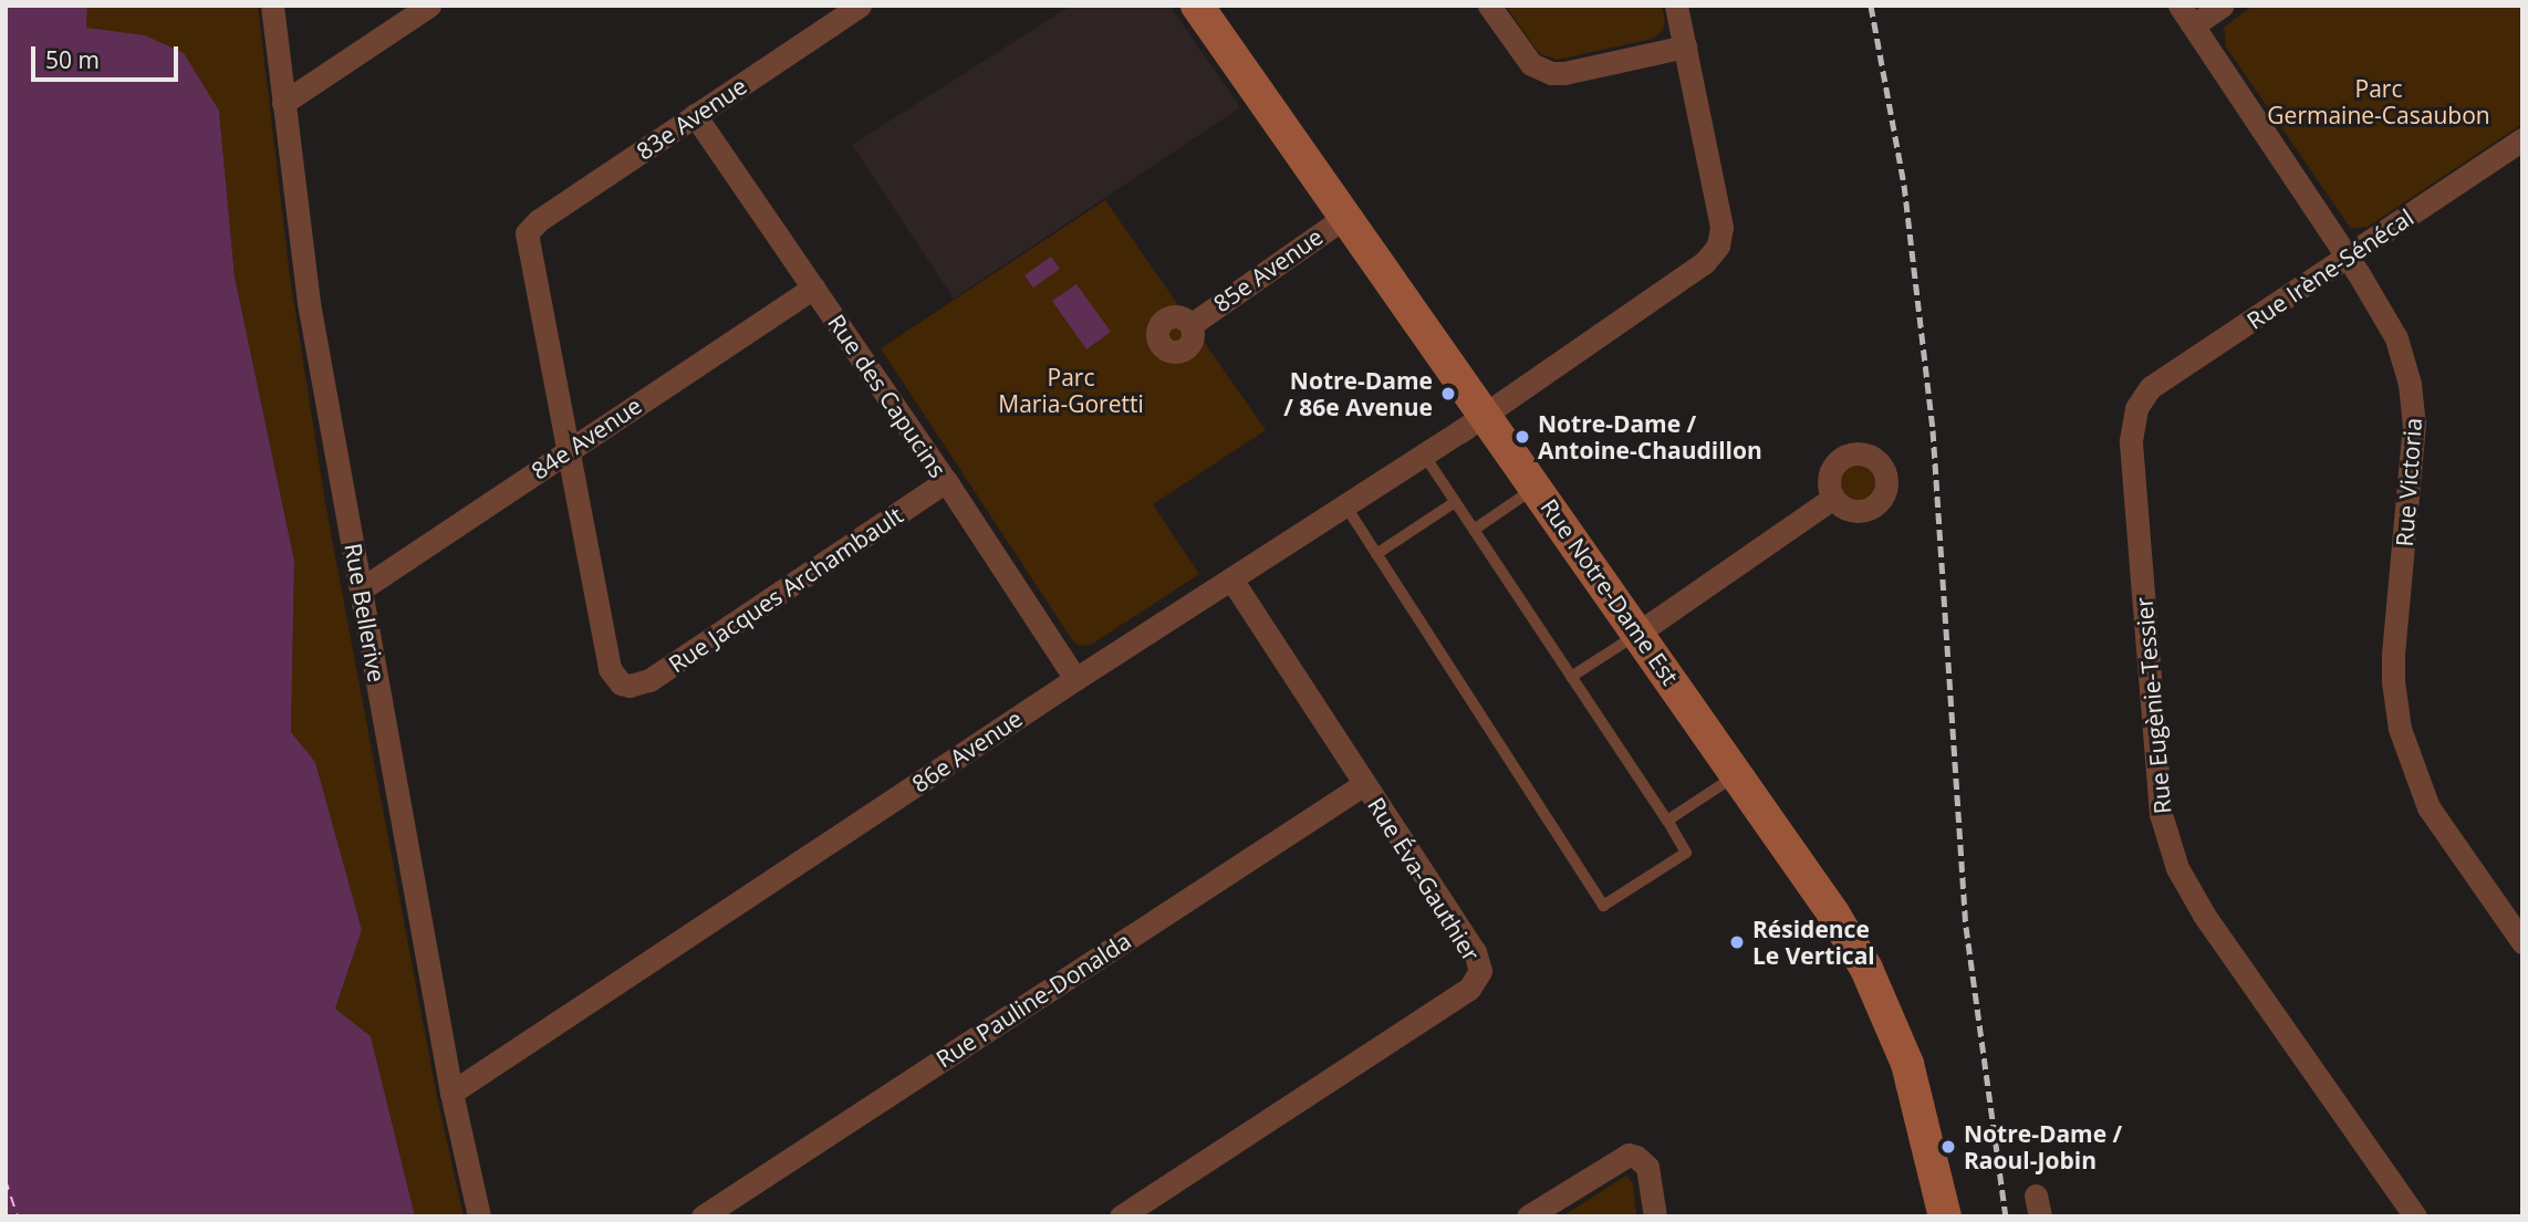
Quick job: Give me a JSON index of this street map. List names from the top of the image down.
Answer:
{
  "streets": {
    "main road": ["Rue Notre-Dame Est"],
    "street": [
      "83e Avenue",
      "Rue Irène-Sénécal",
      "85e Avenue",
      "Rue des Capucins",
      "84e Avenue",
      "Rue Victoria",
      "Rue Jacques Archambault",
      "Rue Bellerive",
      "Rue Eugènie-Tessier",
      "86e Avenue",
      "Rue Éva-Gauthier",
      "Rue Pauline-Donalda"
    ]
  },
  "crossings": [
    ["83e Avenue", "Rue des Capucins"],
    ["83e Avenue", "84e Avenue"],
    ["83e Avenue", "Rue Jacques Archambault"],
    ["Rue Irène-Sénécal", "Rue Victoria"],
    ["Rue Irène-Sénécal", "Rue Eugènie-Tessier"],
    ["85e Avenue", "Rue Notre-Dame Est"],
    ["Rue des Capucins", "84e Avenue"],
    ["Rue des Capucins", "Rue Jacques Archambault"],
    ["Rue des Capucins", "86e Avenue"],
    ["84e Avenue", "Rue Jacques Archambault"],
    ["84e Avenue", "Rue Bellerive"],
    ["Rue Notre-Dame Est", "86e Avenue"],
    ["Rue Bellerive", "86e Avenue"],
    ["86e Avenue", "Rue Éva-Gauthier"],
    ["Rue Éva-Gauthier", "Rue Pauline-Donalda"]
  ],
  "parks": ["Parc Germaine-Casaubon", "Parc Maria-Goretti"],
  "places": [
    "Notre-Dame / 86e Avenue",
    "Notre-Dame / Antoine-Chaudillon",
    "Résidence Le Vertical",
    "Notre-Dame / Raoul-Jobin"
  ],
  "scale_bar": "50 m"
}
